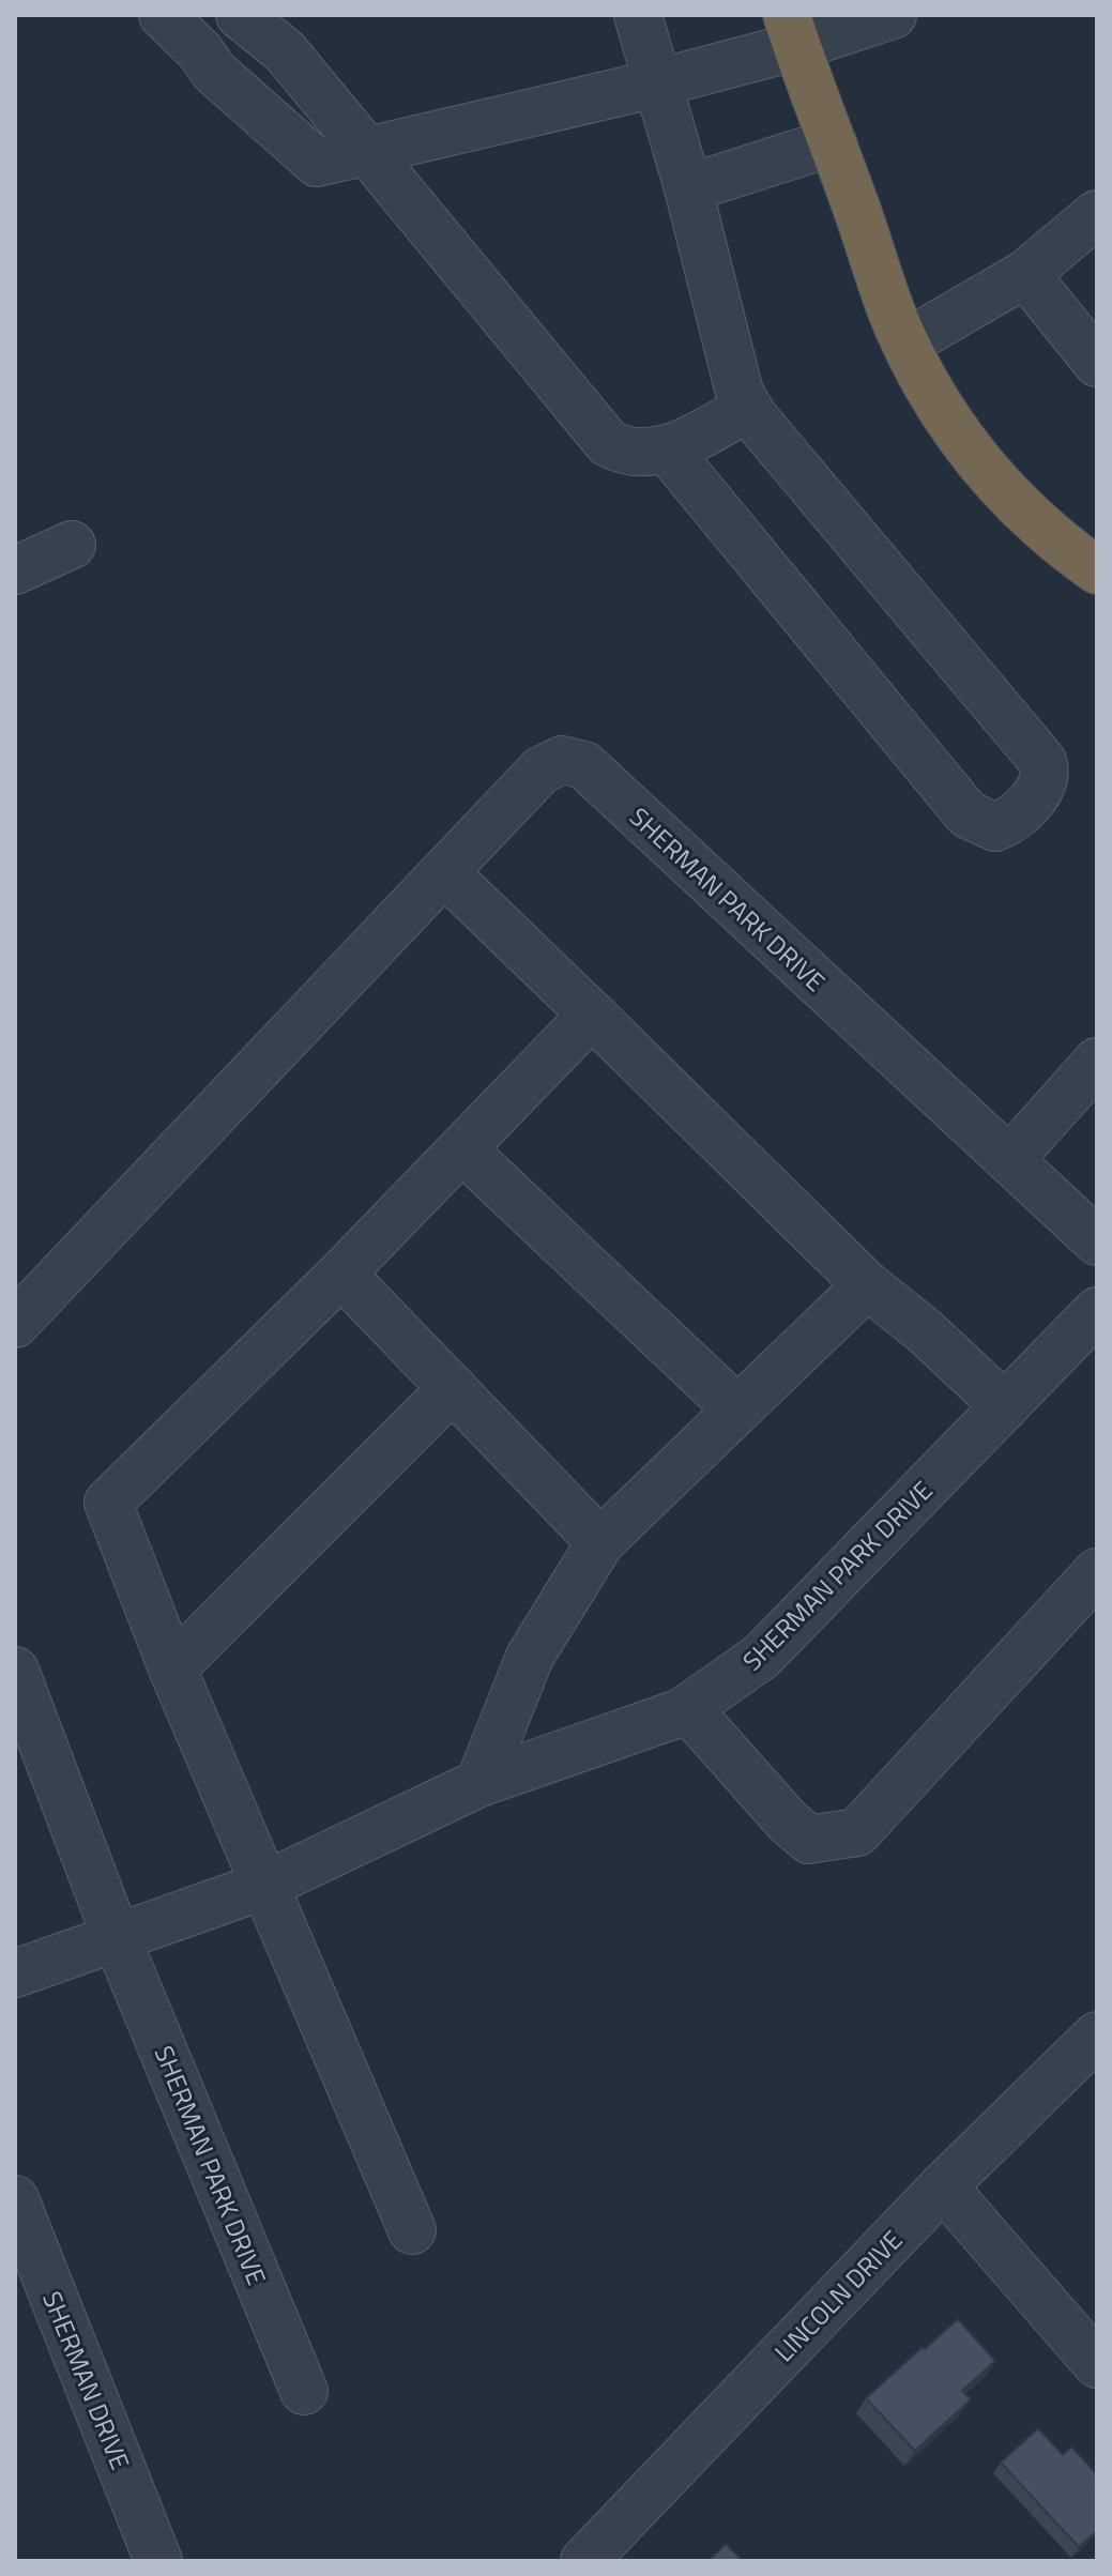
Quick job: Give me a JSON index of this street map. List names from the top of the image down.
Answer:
{
  "streets": {
    "street": ["SHERMAN PARK DRIVE", "LINCOLN DRIVE", "SHERMAN DRIVE"]
  }
}
